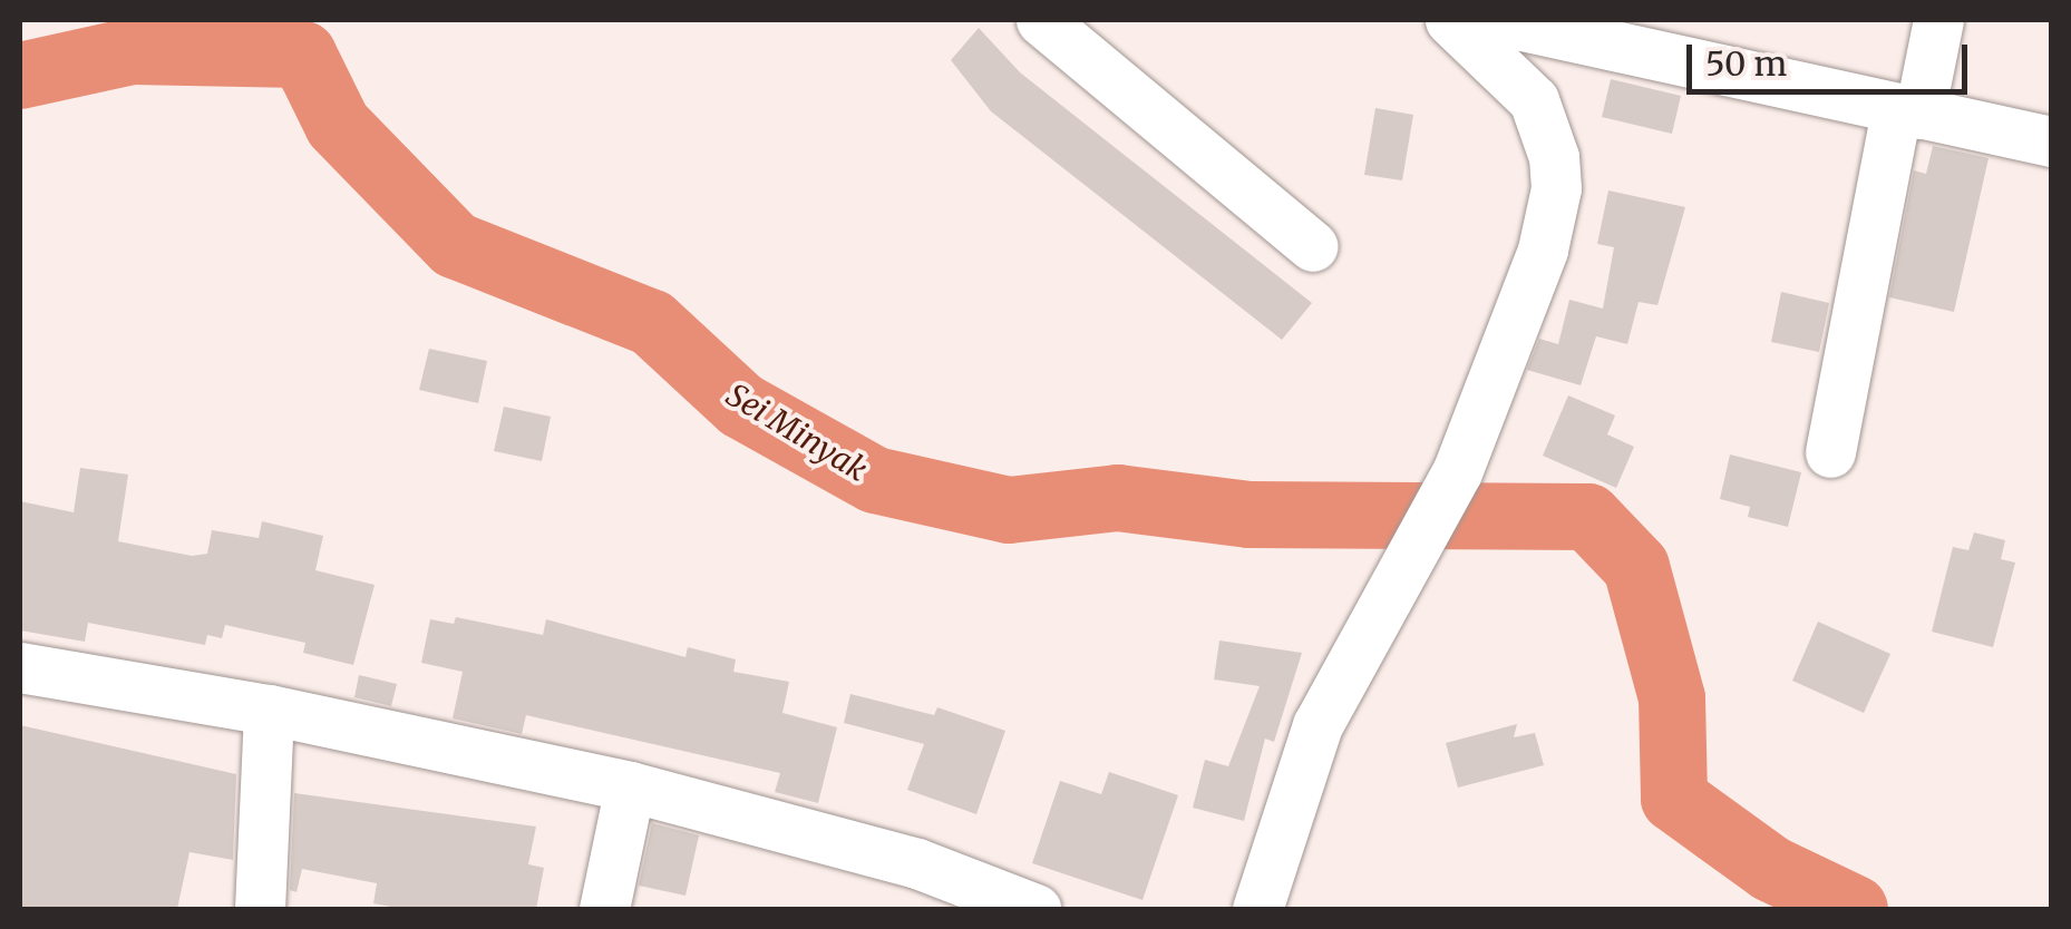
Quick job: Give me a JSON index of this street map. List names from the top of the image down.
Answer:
{
  "water": ["Sei Minyak"],
  "scale_bar": "50 m"
}
